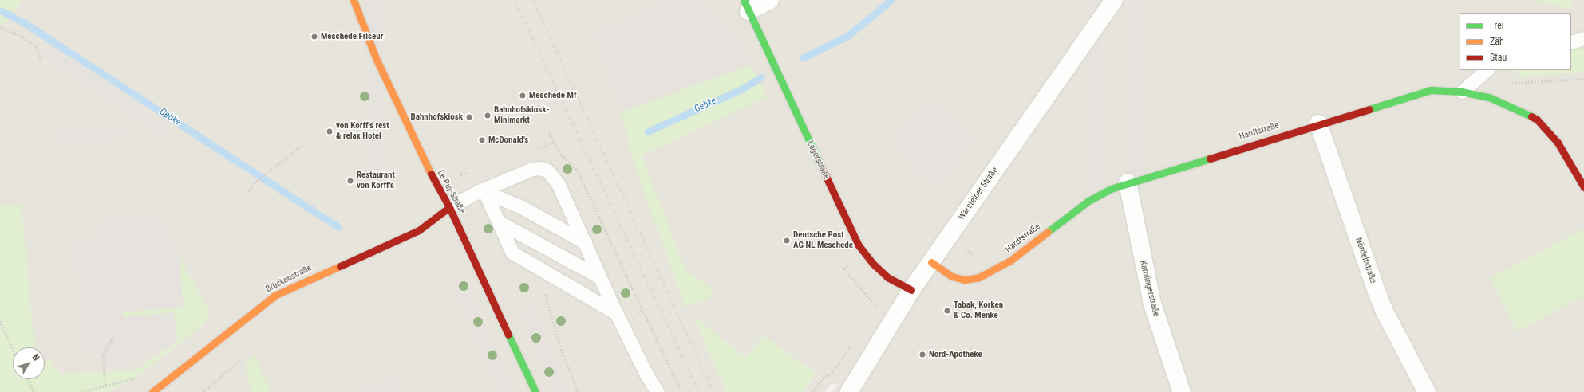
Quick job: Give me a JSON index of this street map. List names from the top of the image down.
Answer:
{
  "streets": {
    "street": [
      "Hardtstraße",
      "Lagerstraße",
      "Le-Puy-Straße",
      "Warsteiner Straße",
      "Nördeltstraße",
      "Brückenstraße",
      "Karolingerstraße"
    ]
  },
  "crossings": [
    ["Hardtstraße", "Warsteiner Straße"],
    ["Hardtstraße", "Nördeltstraße"],
    ["Hardtstraße", "Karolingerstraße"],
    ["Lagerstraße", "Warsteiner Straße"],
    ["Le-Puy-Straße", "Brückenstraße"]
  ],
  "water": ["Gebke"],
  "places": [
    "Meschede Friseur",
    "Meschede Mf",
    "Bahnhofskiosk- Minimarkt",
    "Bahnhofskiosk",
    "von Korff's rest & relax Hotel",
    "McDonald's",
    "Restaurant von Korff's",
    "Deutsche Post AG NL Meschede",
    "Tabak, Korken & Co. Menke",
    "Nord-Apotheke"
  ],
  "legend": ["Frei", "Zäh", "Stau"],
  "north": "top right"
}
